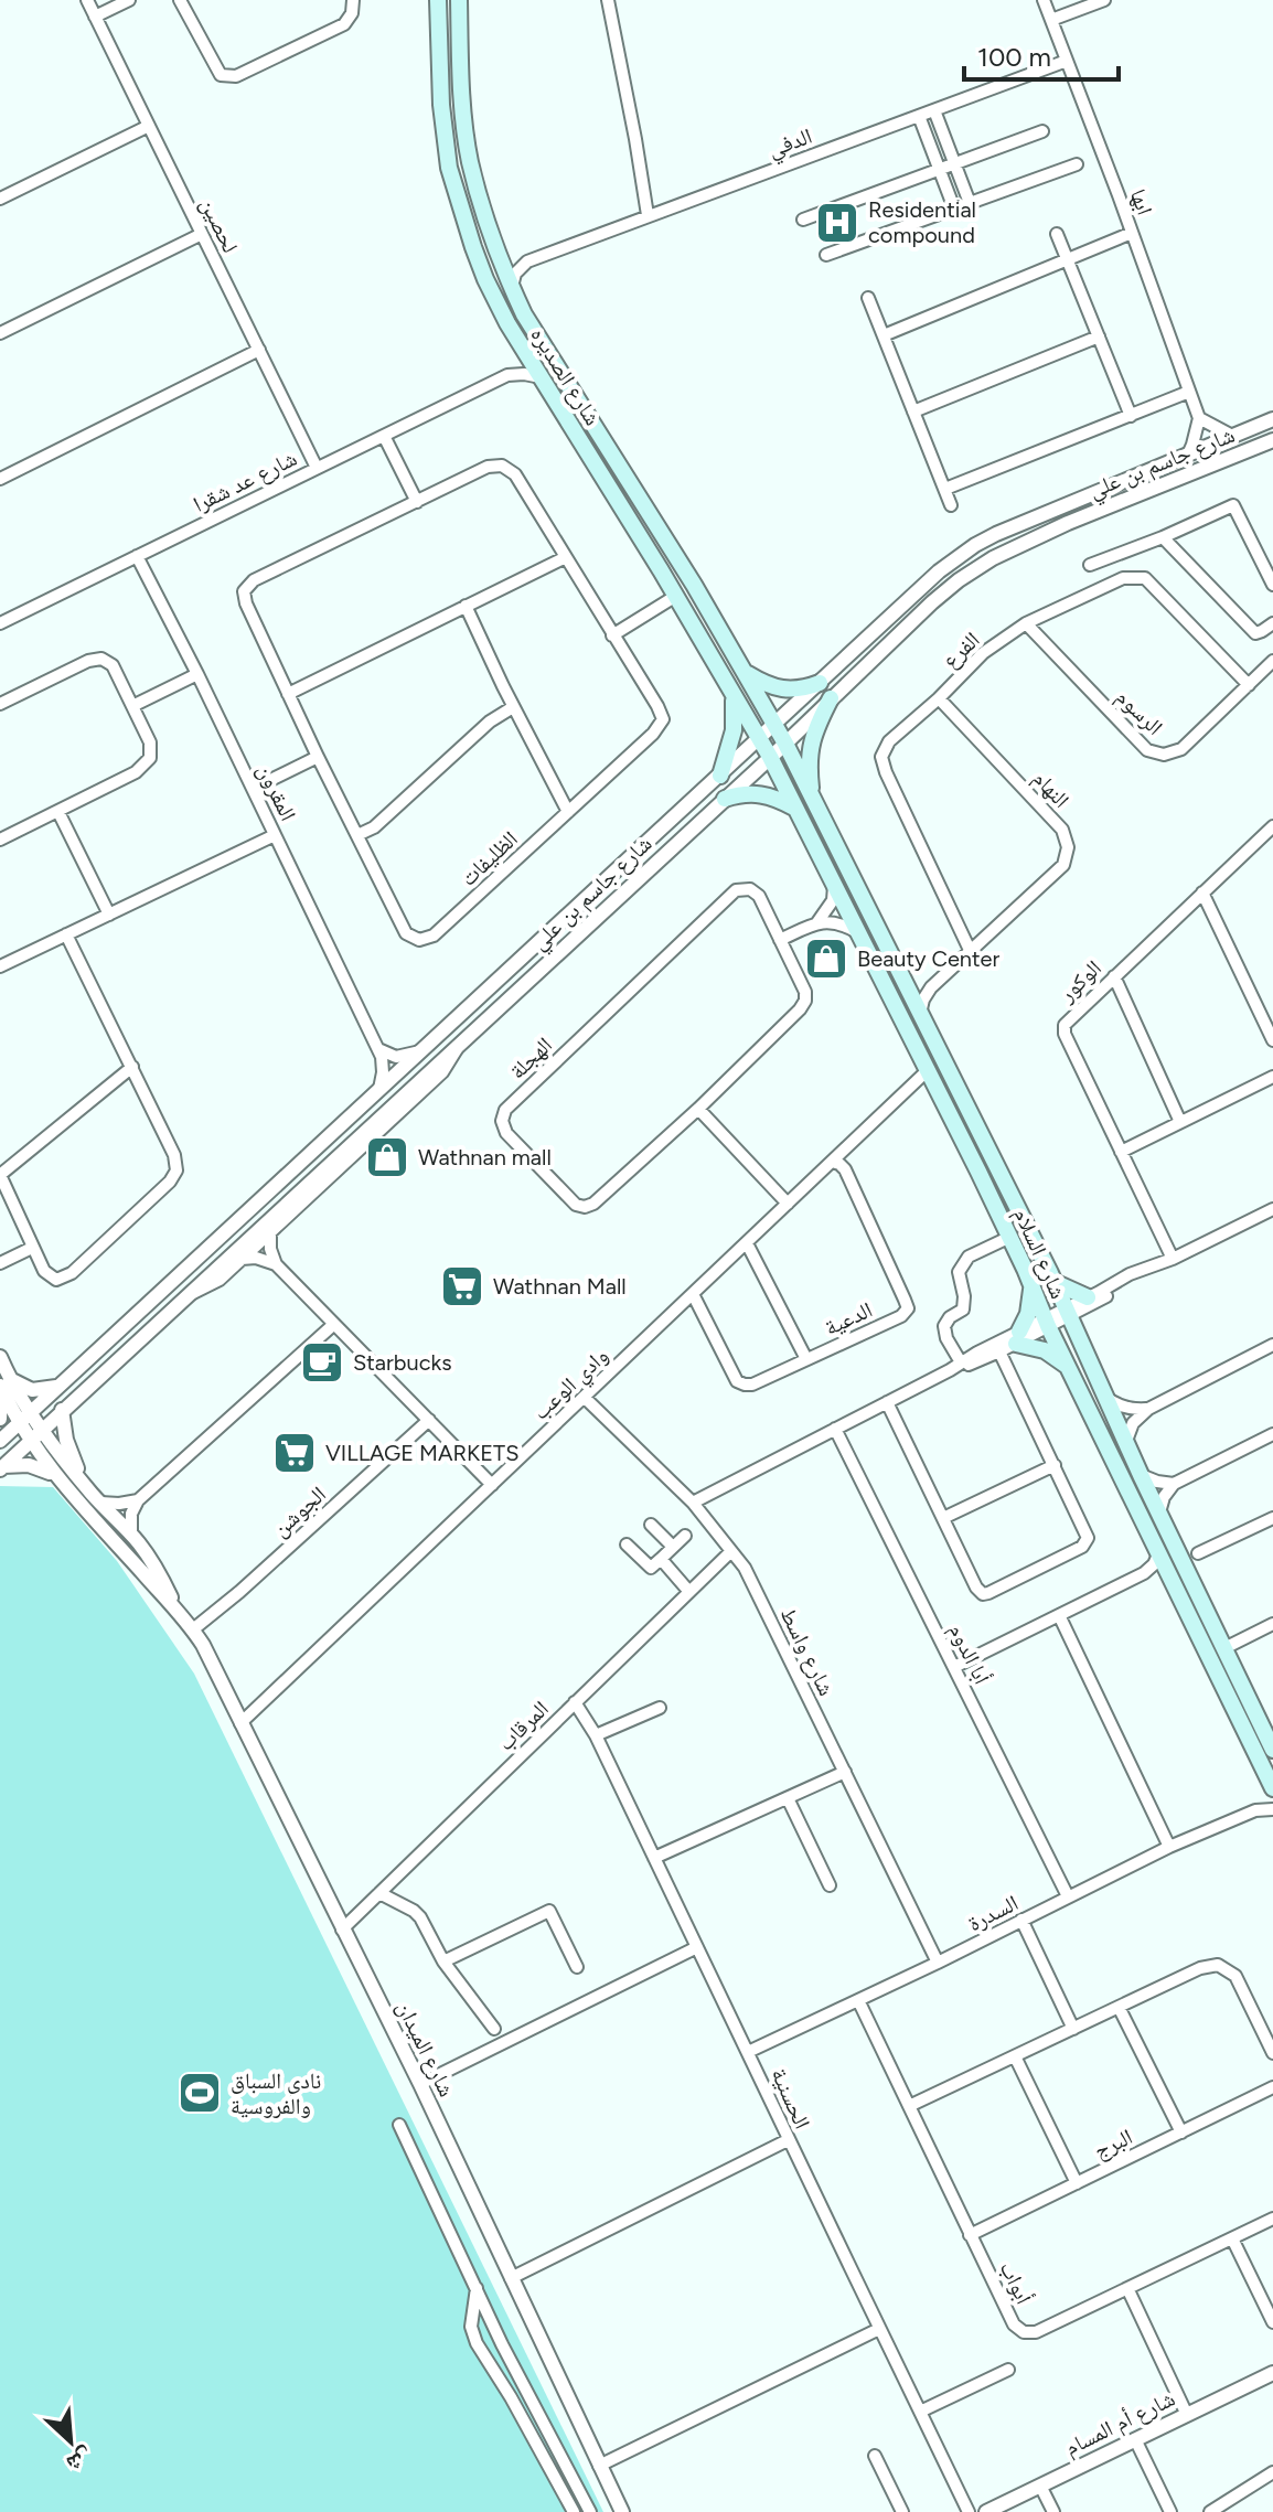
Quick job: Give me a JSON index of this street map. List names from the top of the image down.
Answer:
{
  "streets": {
    "main road": ["شارع الصديره", "شارع السلام"],
    "street": [
      "الدفي",
      "ابها",
      "لحصين",
      "شارع جاسم بن علي",
      "شارع عد شقرا",
      "الفرع",
      "الرسوم",
      "النهام",
      "المقرون",
      "الظليفات",
      "الوكور",
      "الهجلة",
      "الدعية",
      "وادي الوعب",
      "الجوشن",
      "شارع واسط",
      "أبا الدوم",
      "المرقاب",
      "السدرة",
      "شارع الميدان",
      "الحسنية",
      "البرج",
      "أبواب",
      "شارع أم المسام"
    ]
  },
  "crossings": [
    ["الدفي", "ابها"],
    ["لحصين", "شارع عد شقرا"],
    ["شارع الصديره", "شارع جاسم بن علي"],
    ["شارع الصديره", "شارع عد شقرا"],
    ["شارع الصديره", "شارع السلام"],
    ["شارع جاسم بن علي", "المقرون"],
    ["شارع جاسم بن علي", "شارع السلام"],
    ["شارع جاسم بن علي", "شارع الميدان"],
    ["شارع عد شقرا", "المقرون"],
    ["الفرع", "الرسوم"],
    ["الفرع", "النهام"],
    ["النهام", "شارع السلام"],
    ["شارع السلام", "وادي الوعب"],
    ["الدعية", "وادي الوعب"],
    ["وادي الوعب", "شارع واسط"],
    ["وادي الوعب", "شارع الميدان"],
    ["الجوشن", "شارع الميدان"],
    ["شارع واسط", "المرقاب"],
    ["شارع واسط", "السدرة"],
    ["أبا الدوم", "السدرة"],
    ["المرقاب", "شارع الميدان"],
    ["المرقاب", "الحسنية"],
    ["السدرة", "الحسنية"],
    ["السدرة", "أبواب"],
    ["البرج", "أبواب"]
  ],
  "places": {
    "hospital": ["Residential compound"],
    "shop": ["Beauty Center", "Wathnan mall"],
    "supermarket": ["Wathnan Mall", "VILLAGE MARKETS"],
    "cafe": ["Starbucks"],
    "sports": ["نادي السباق والفروسية"]
  },
  "scale_bar": "100 m",
  "north": "bottom right"
}
